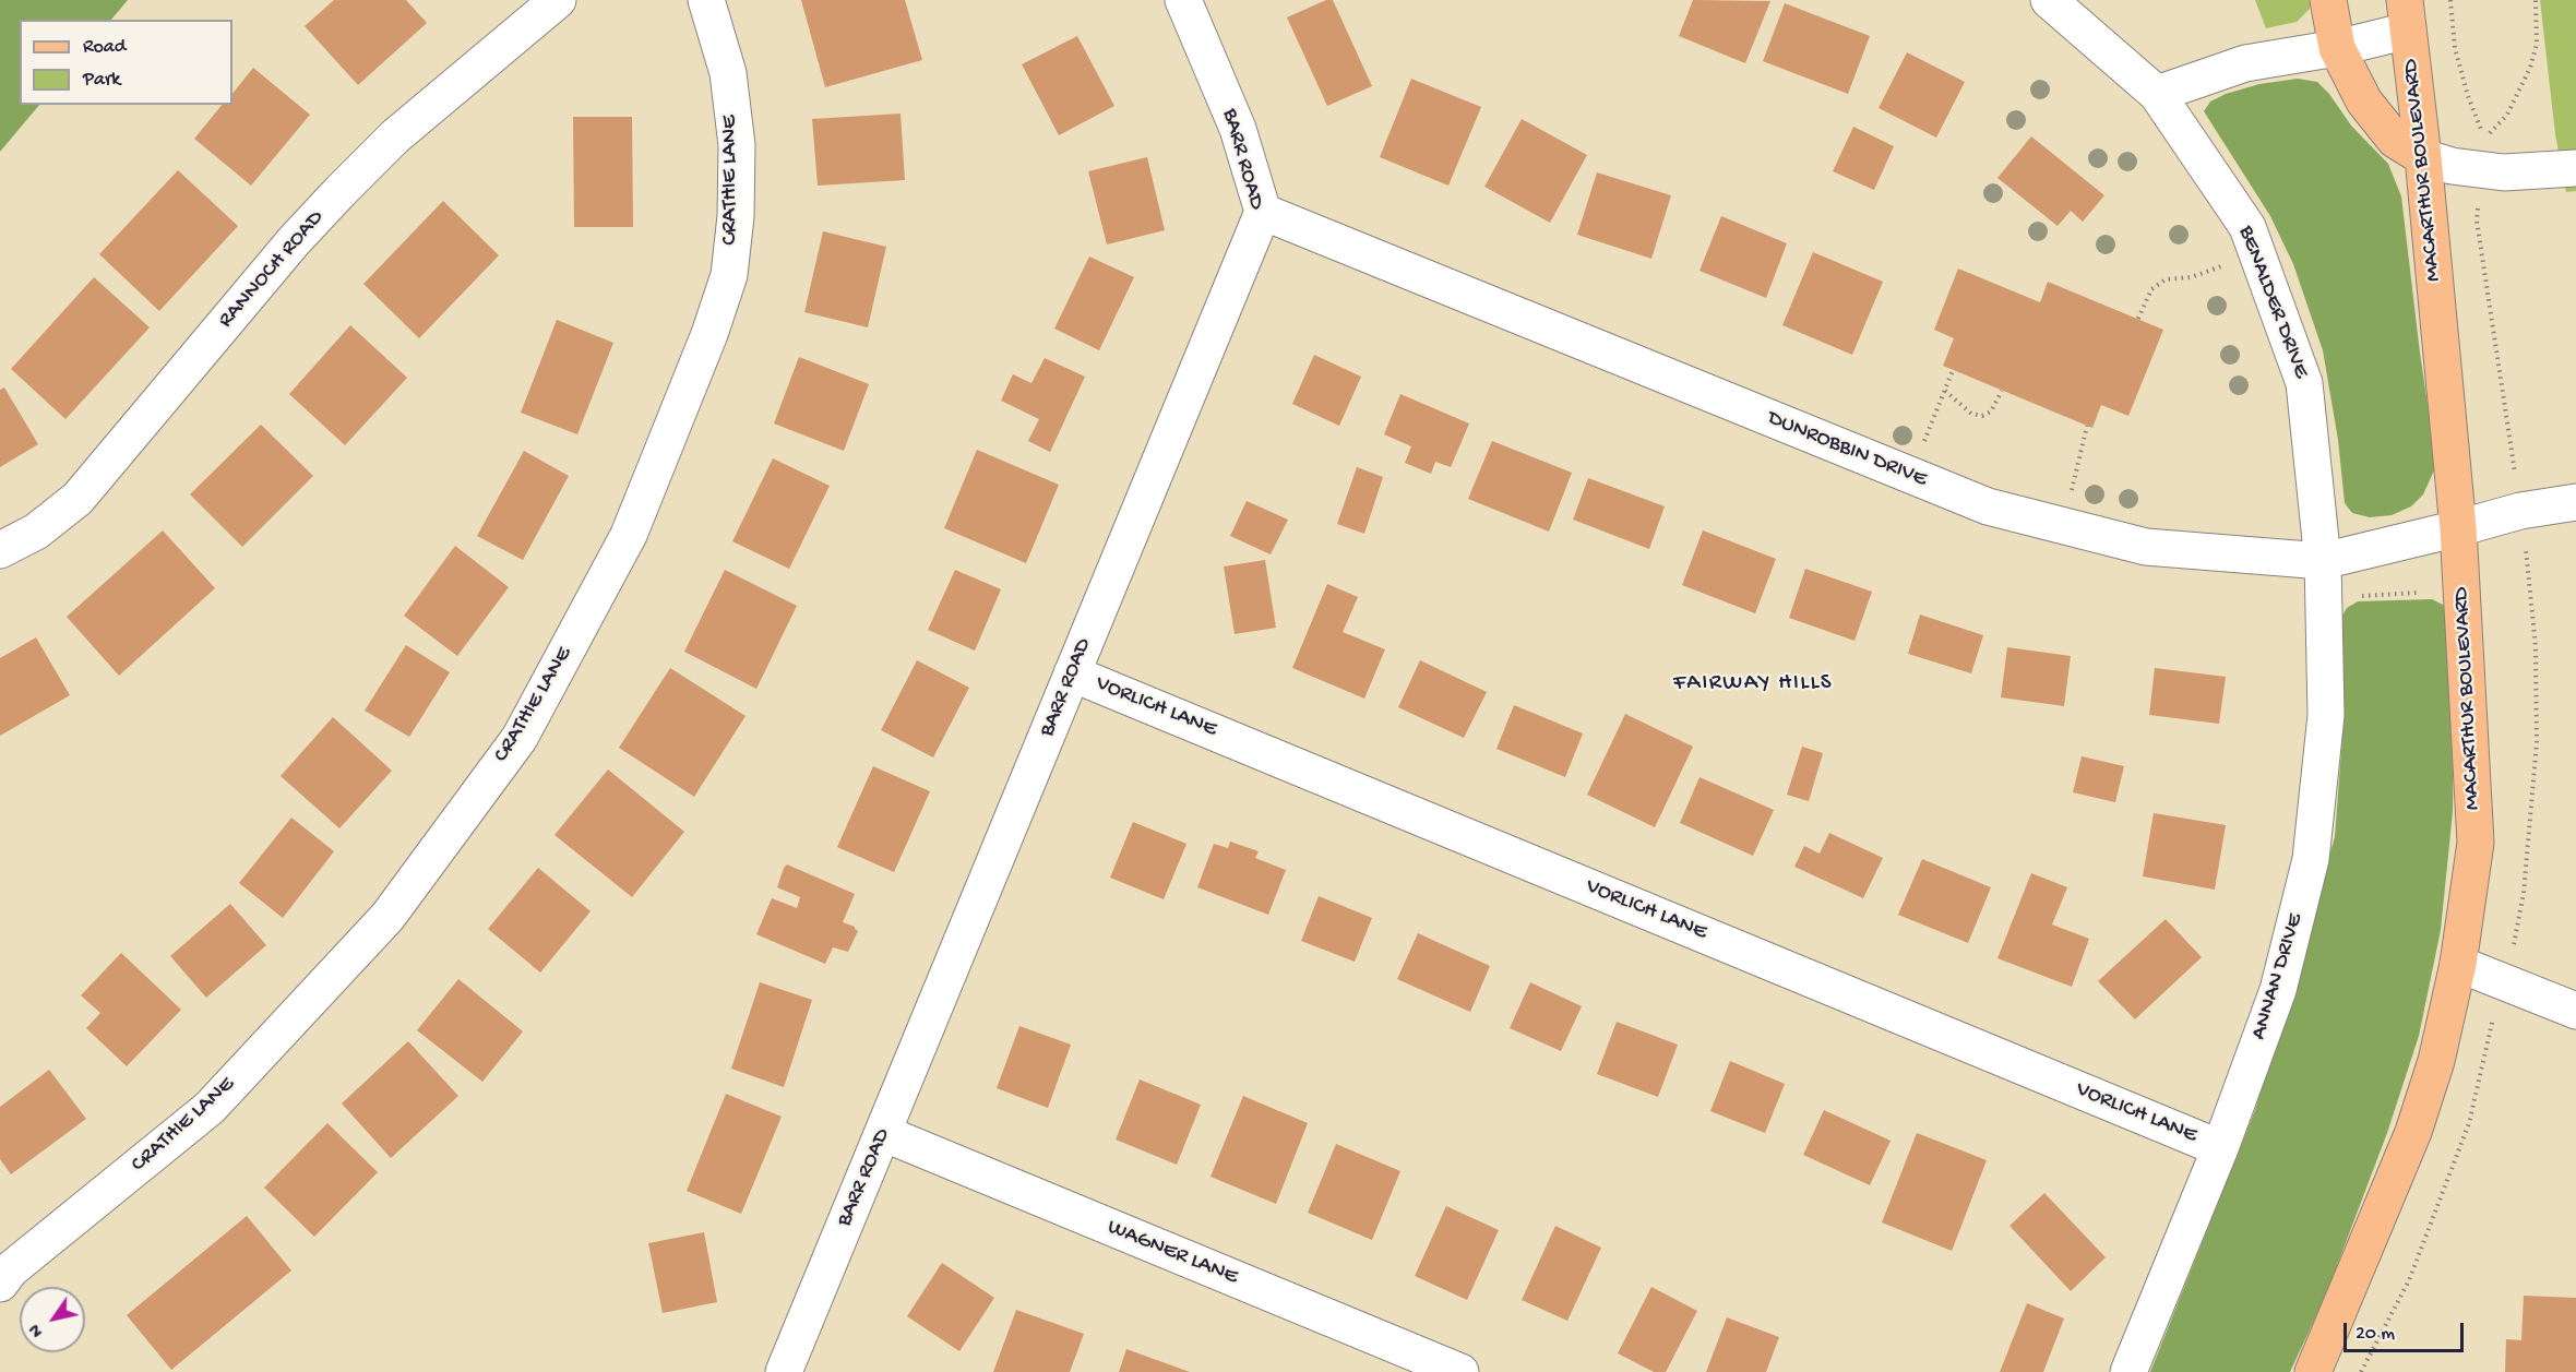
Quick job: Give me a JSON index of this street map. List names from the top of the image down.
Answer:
{
  "streets": {
    "main road": ["MACARTHUR BOULEVARD"],
    "street": [
      "BARR ROAD",
      "CRATHIE LANE",
      "RANNOCH ROAD",
      "BENALDER DRIVE",
      "DUNROBBIN DRIVE",
      "VORLICH LANE",
      "ANNAN DRIVE",
      "WAGNER LANE"
    ]
  },
  "crossings": [
    ["BARR ROAD", "DUNROBBIN DRIVE"],
    ["BARR ROAD", "VORLICH LANE"],
    ["BARR ROAD", "WAGNER LANE"],
    ["MACARTHUR BOULEVARD", "DUNROBBIN DRIVE"],
    ["BENALDER DRIVE", "DUNROBBIN DRIVE"],
    ["BENALDER DRIVE", "ANNAN DRIVE"],
    ["DUNROBBIN DRIVE", "ANNAN DRIVE"],
    ["VORLICH LANE", "ANNAN DRIVE"]
  ],
  "districts": ["FAIRWAY HILLS"],
  "legend": ["Road", "Park"],
  "scale_bar": "20 m",
  "north": "bottom left"
}
